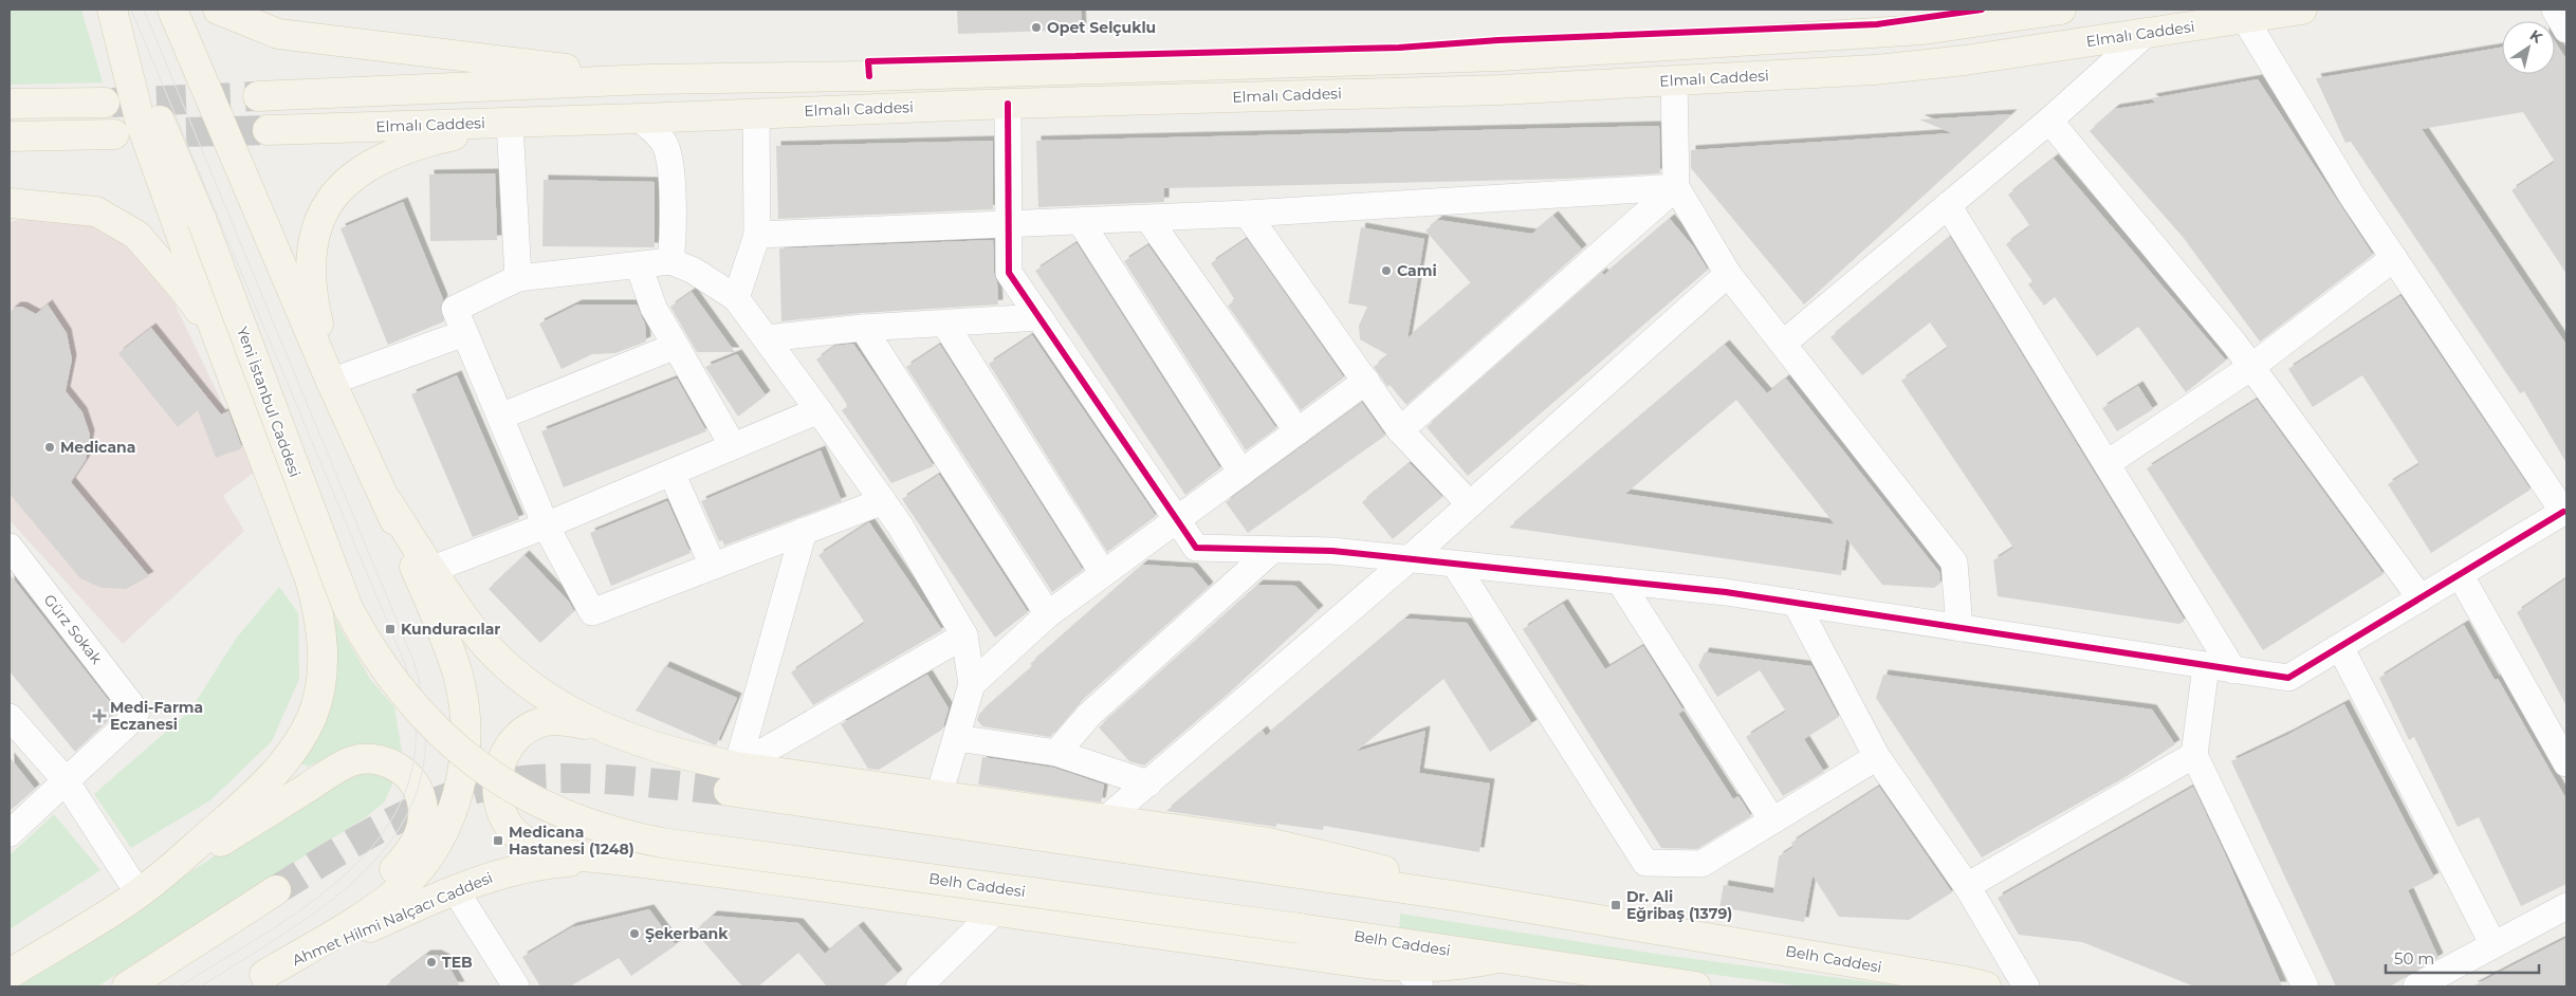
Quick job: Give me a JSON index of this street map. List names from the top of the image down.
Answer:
{
  "streets": {
    "main road": [
      "Elmalı Caddesi",
      "Yeni İstanbul Caddesi",
      "Belh Caddesi",
      "Ahmet Hilmi Nalçacı Caddesi"
    ],
    "street": ["Gürz Sokak"]
  },
  "crossings": [
    ["Yeni İstanbul Caddesi", "Belh Caddesi"],
    ["Belh Caddesi", "Ahmet Hilmi Nalçacı Caddesi"]
  ],
  "places": {
    "other": [
      "Opet Selçuklu",
      "Cami",
      "Medicana",
      "Şekerbank",
      "TEB"
    ],
    "transit": ["Kunduracılar", "Medicana Hastanesi (1248)", "Dr. Ali Eğribaş (1379)"],
    "health": ["Medi-Farma Eczanesi"]
  },
  "scale_bar": "50 m",
  "north": "top right"
}
